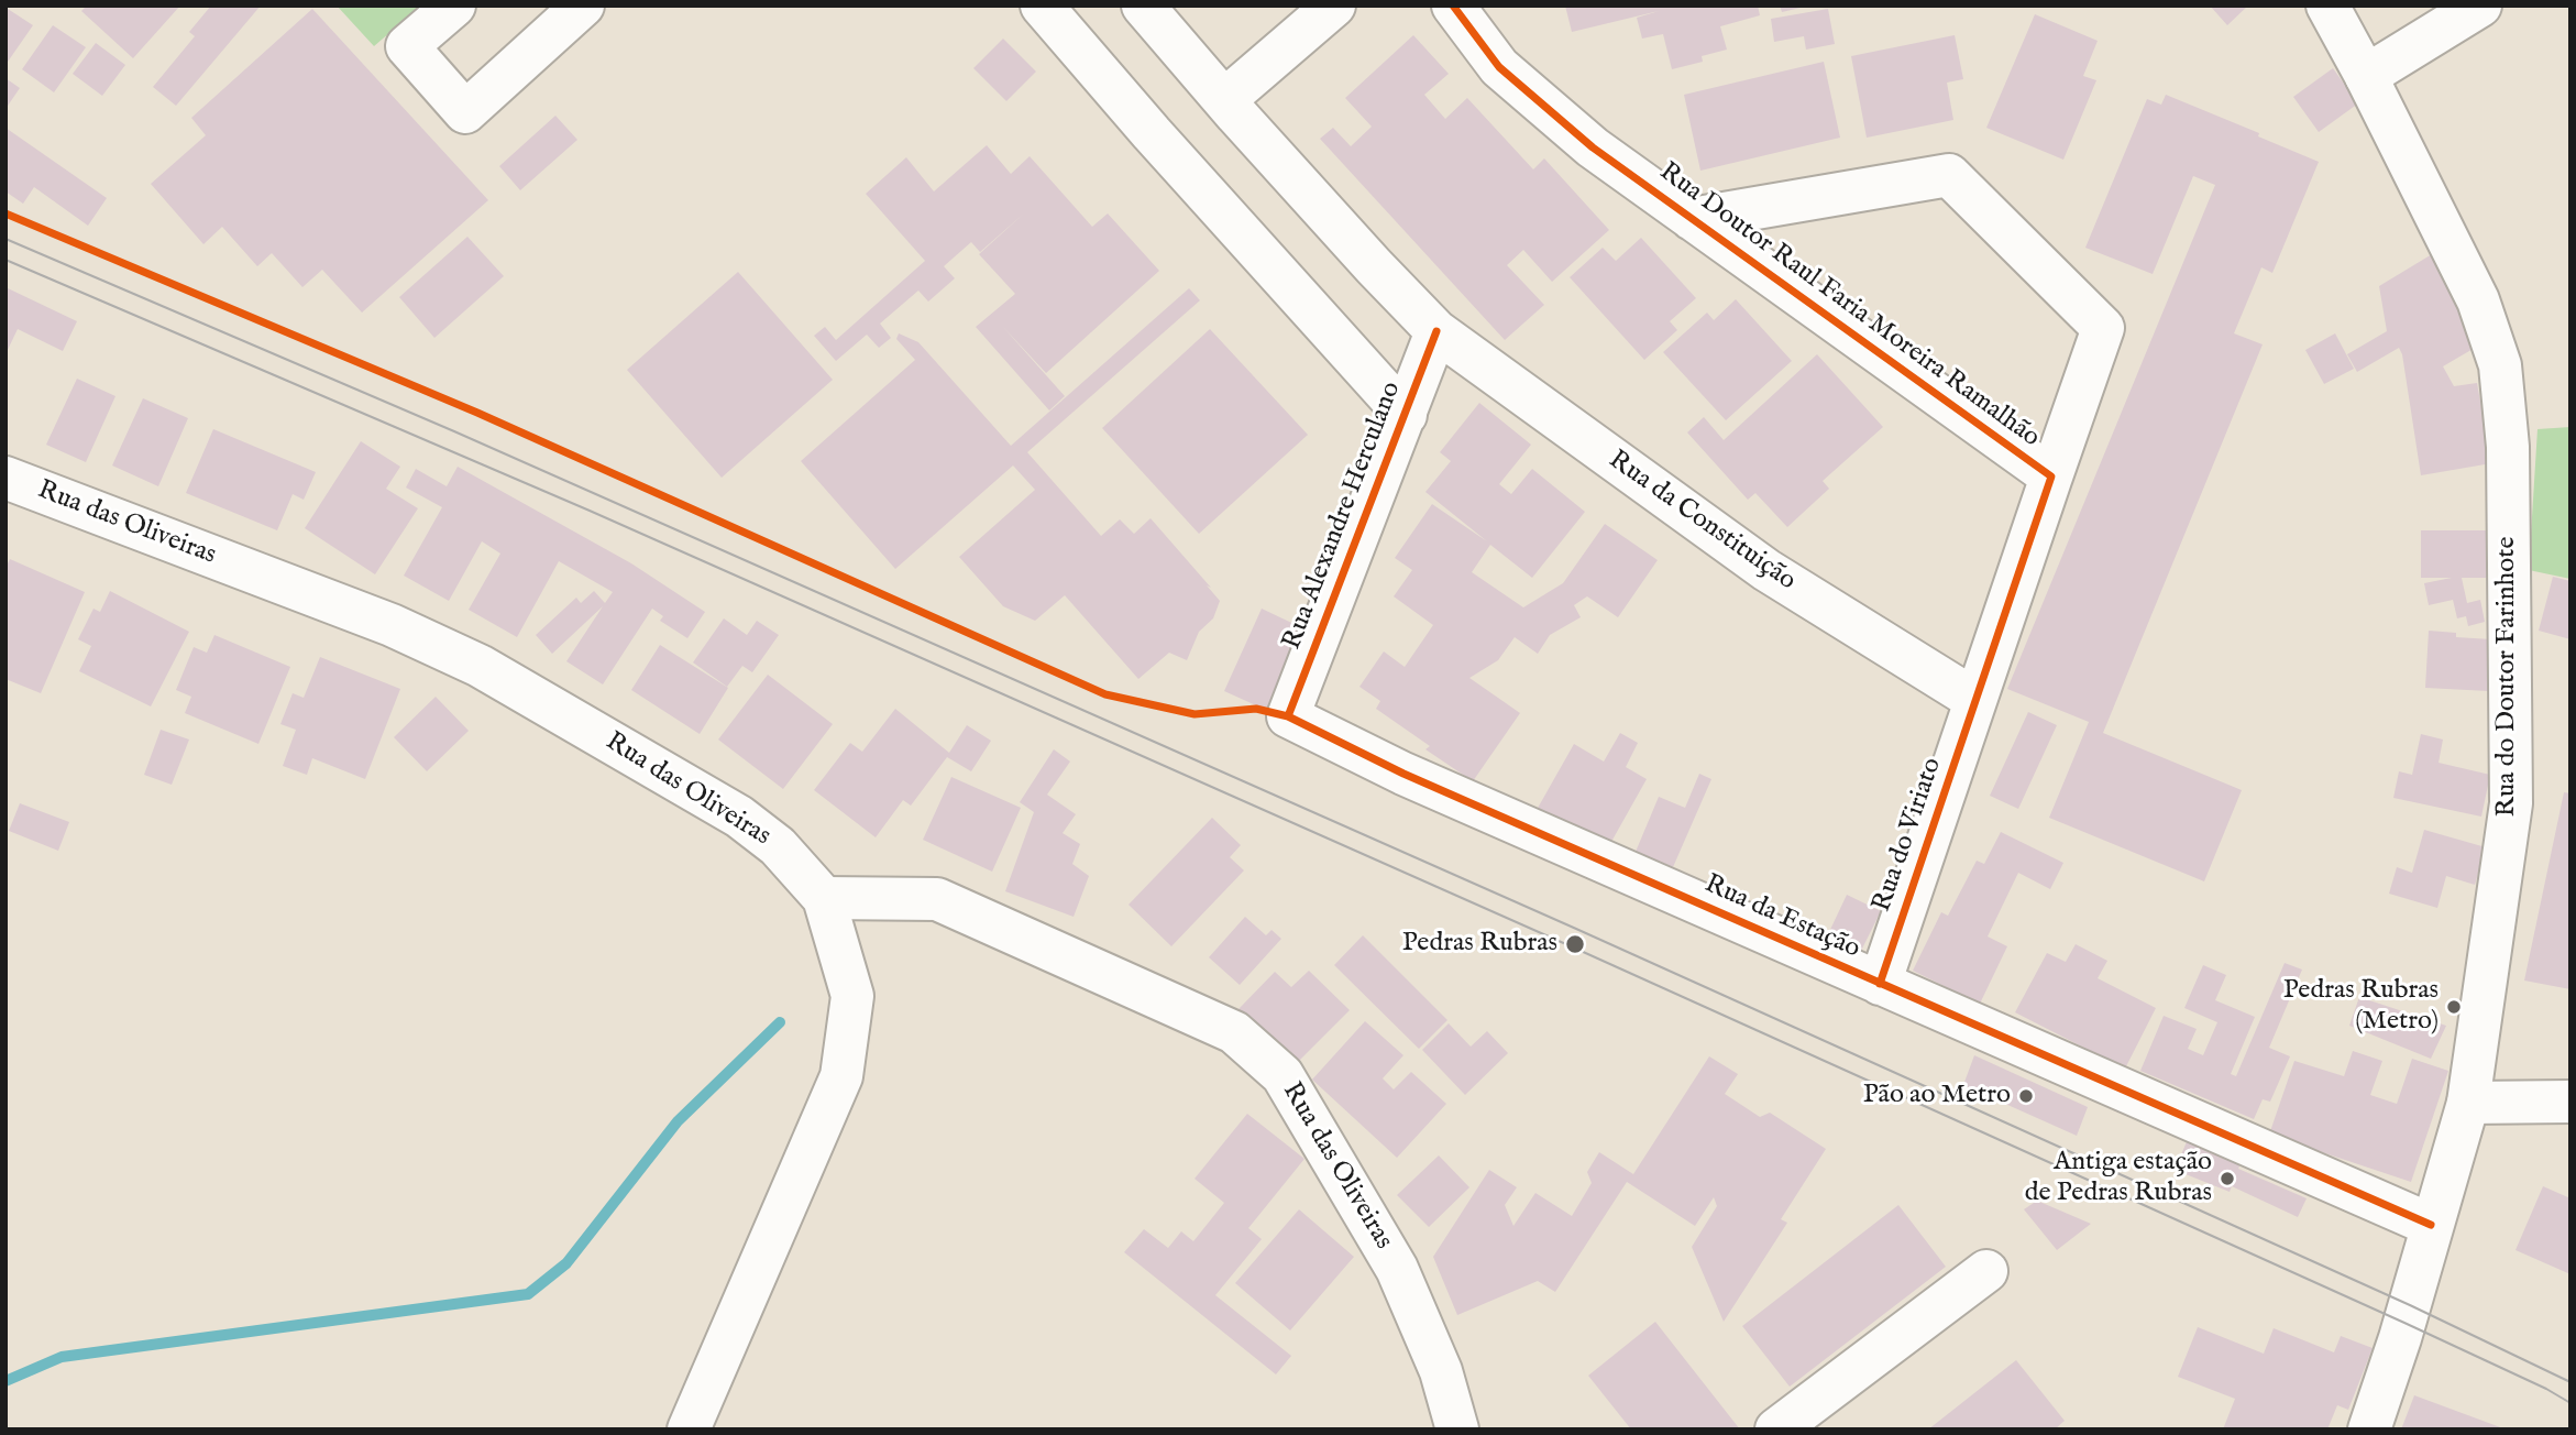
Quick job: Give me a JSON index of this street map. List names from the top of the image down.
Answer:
{
  "streets": {
    "street": [
      "Rua Doutor Raul Faria Moreira Ramalhão",
      "Rua Alexandre Herculano",
      "Rua da Constituição",
      "Rua das Oliveiras",
      "Rua do Doutor Farinhote",
      "Rua do Viriato",
      "Rua da Estação"
    ]
  },
  "crossings": [
    ["Rua Doutor Raul Faria Moreira Ramalhão", "Rua da Constituição"],
    ["Rua Doutor Raul Faria Moreira Ramalhão", "Rua do Viriato"],
    ["Rua Alexandre Herculano", "Rua da Constituição"],
    ["Rua Alexandre Herculano", "Rua da Estação"],
    ["Rua da Constituição", "Rua do Viriato"],
    ["Rua do Doutor Farinhote", "Rua da Estação"],
    ["Rua do Viriato", "Rua da Estação"]
  ],
  "places": [
    "Pedras Rubras",
    "Pedras Rubras (Metro)",
    "Pão ao Metro",
    "Antiga estação de Pedras Rubras"
  ]
}
